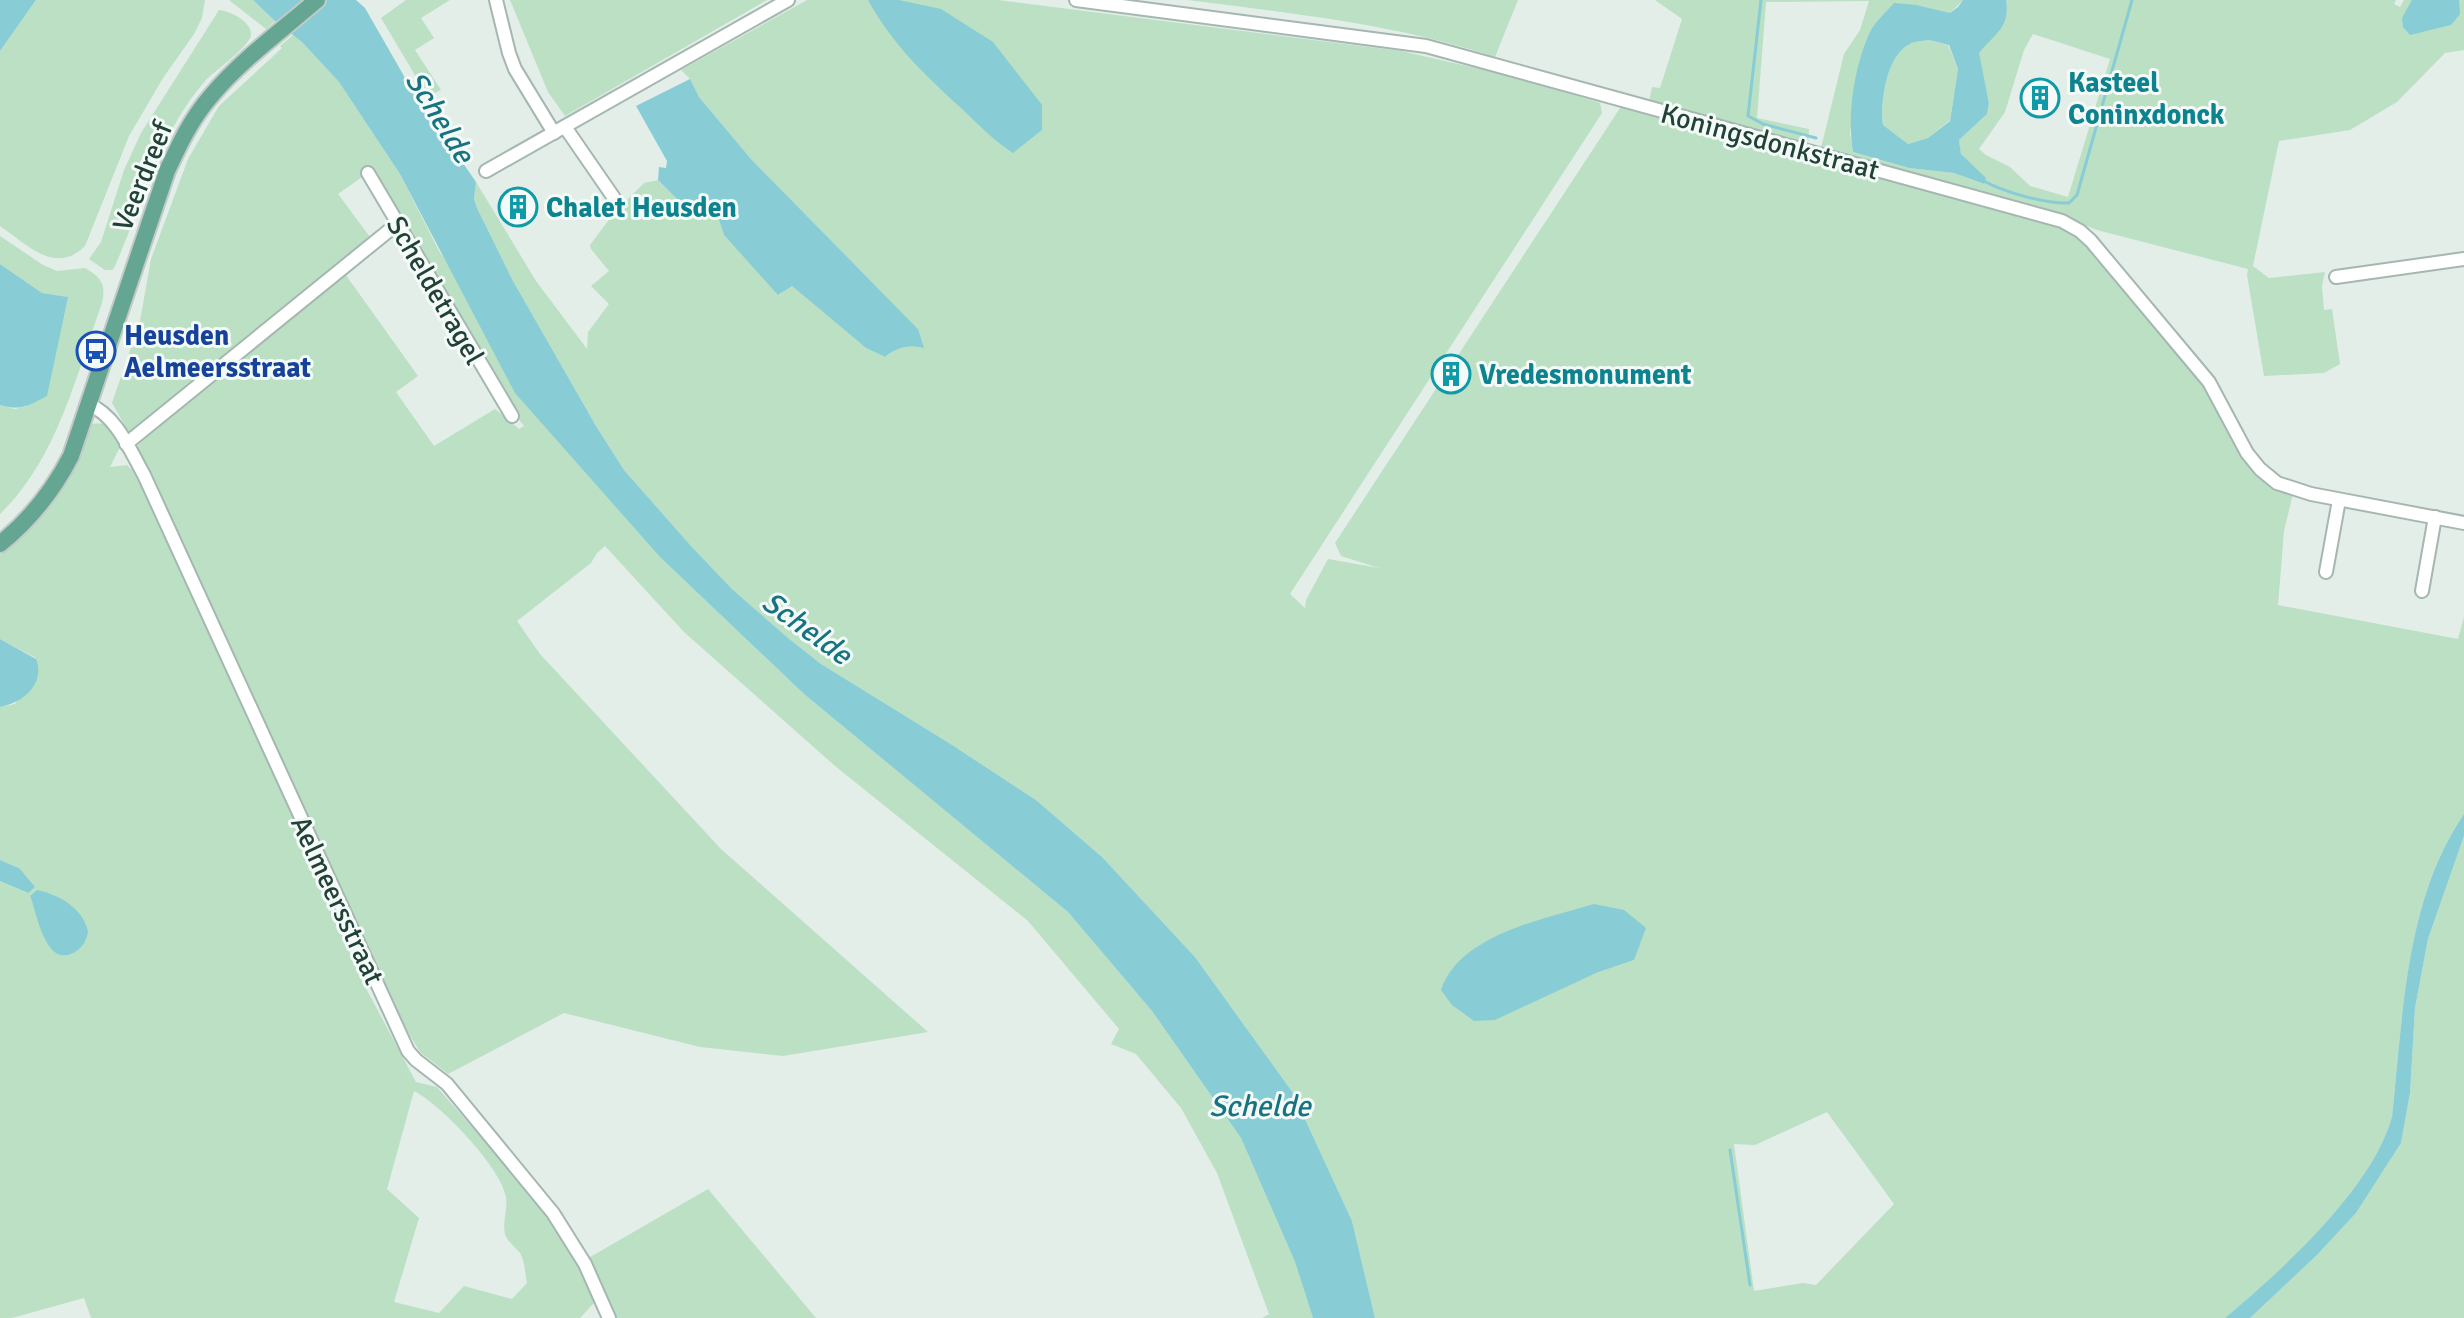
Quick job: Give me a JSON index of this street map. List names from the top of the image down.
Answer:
{
  "streets": {
    "main road": ["Veerdreef"],
    "street": ["Koningsdonkstraat", "Scheldetragel", "Aelmeersstraat"]
  },
  "water": ["Schelde"],
  "places": {
    "building": ["Kasteel Coninxdonck", "Chalet Heusden", "Vredesmonument"],
    "bus stop": ["Heusden Aelmeersstraat"]
  }
}
